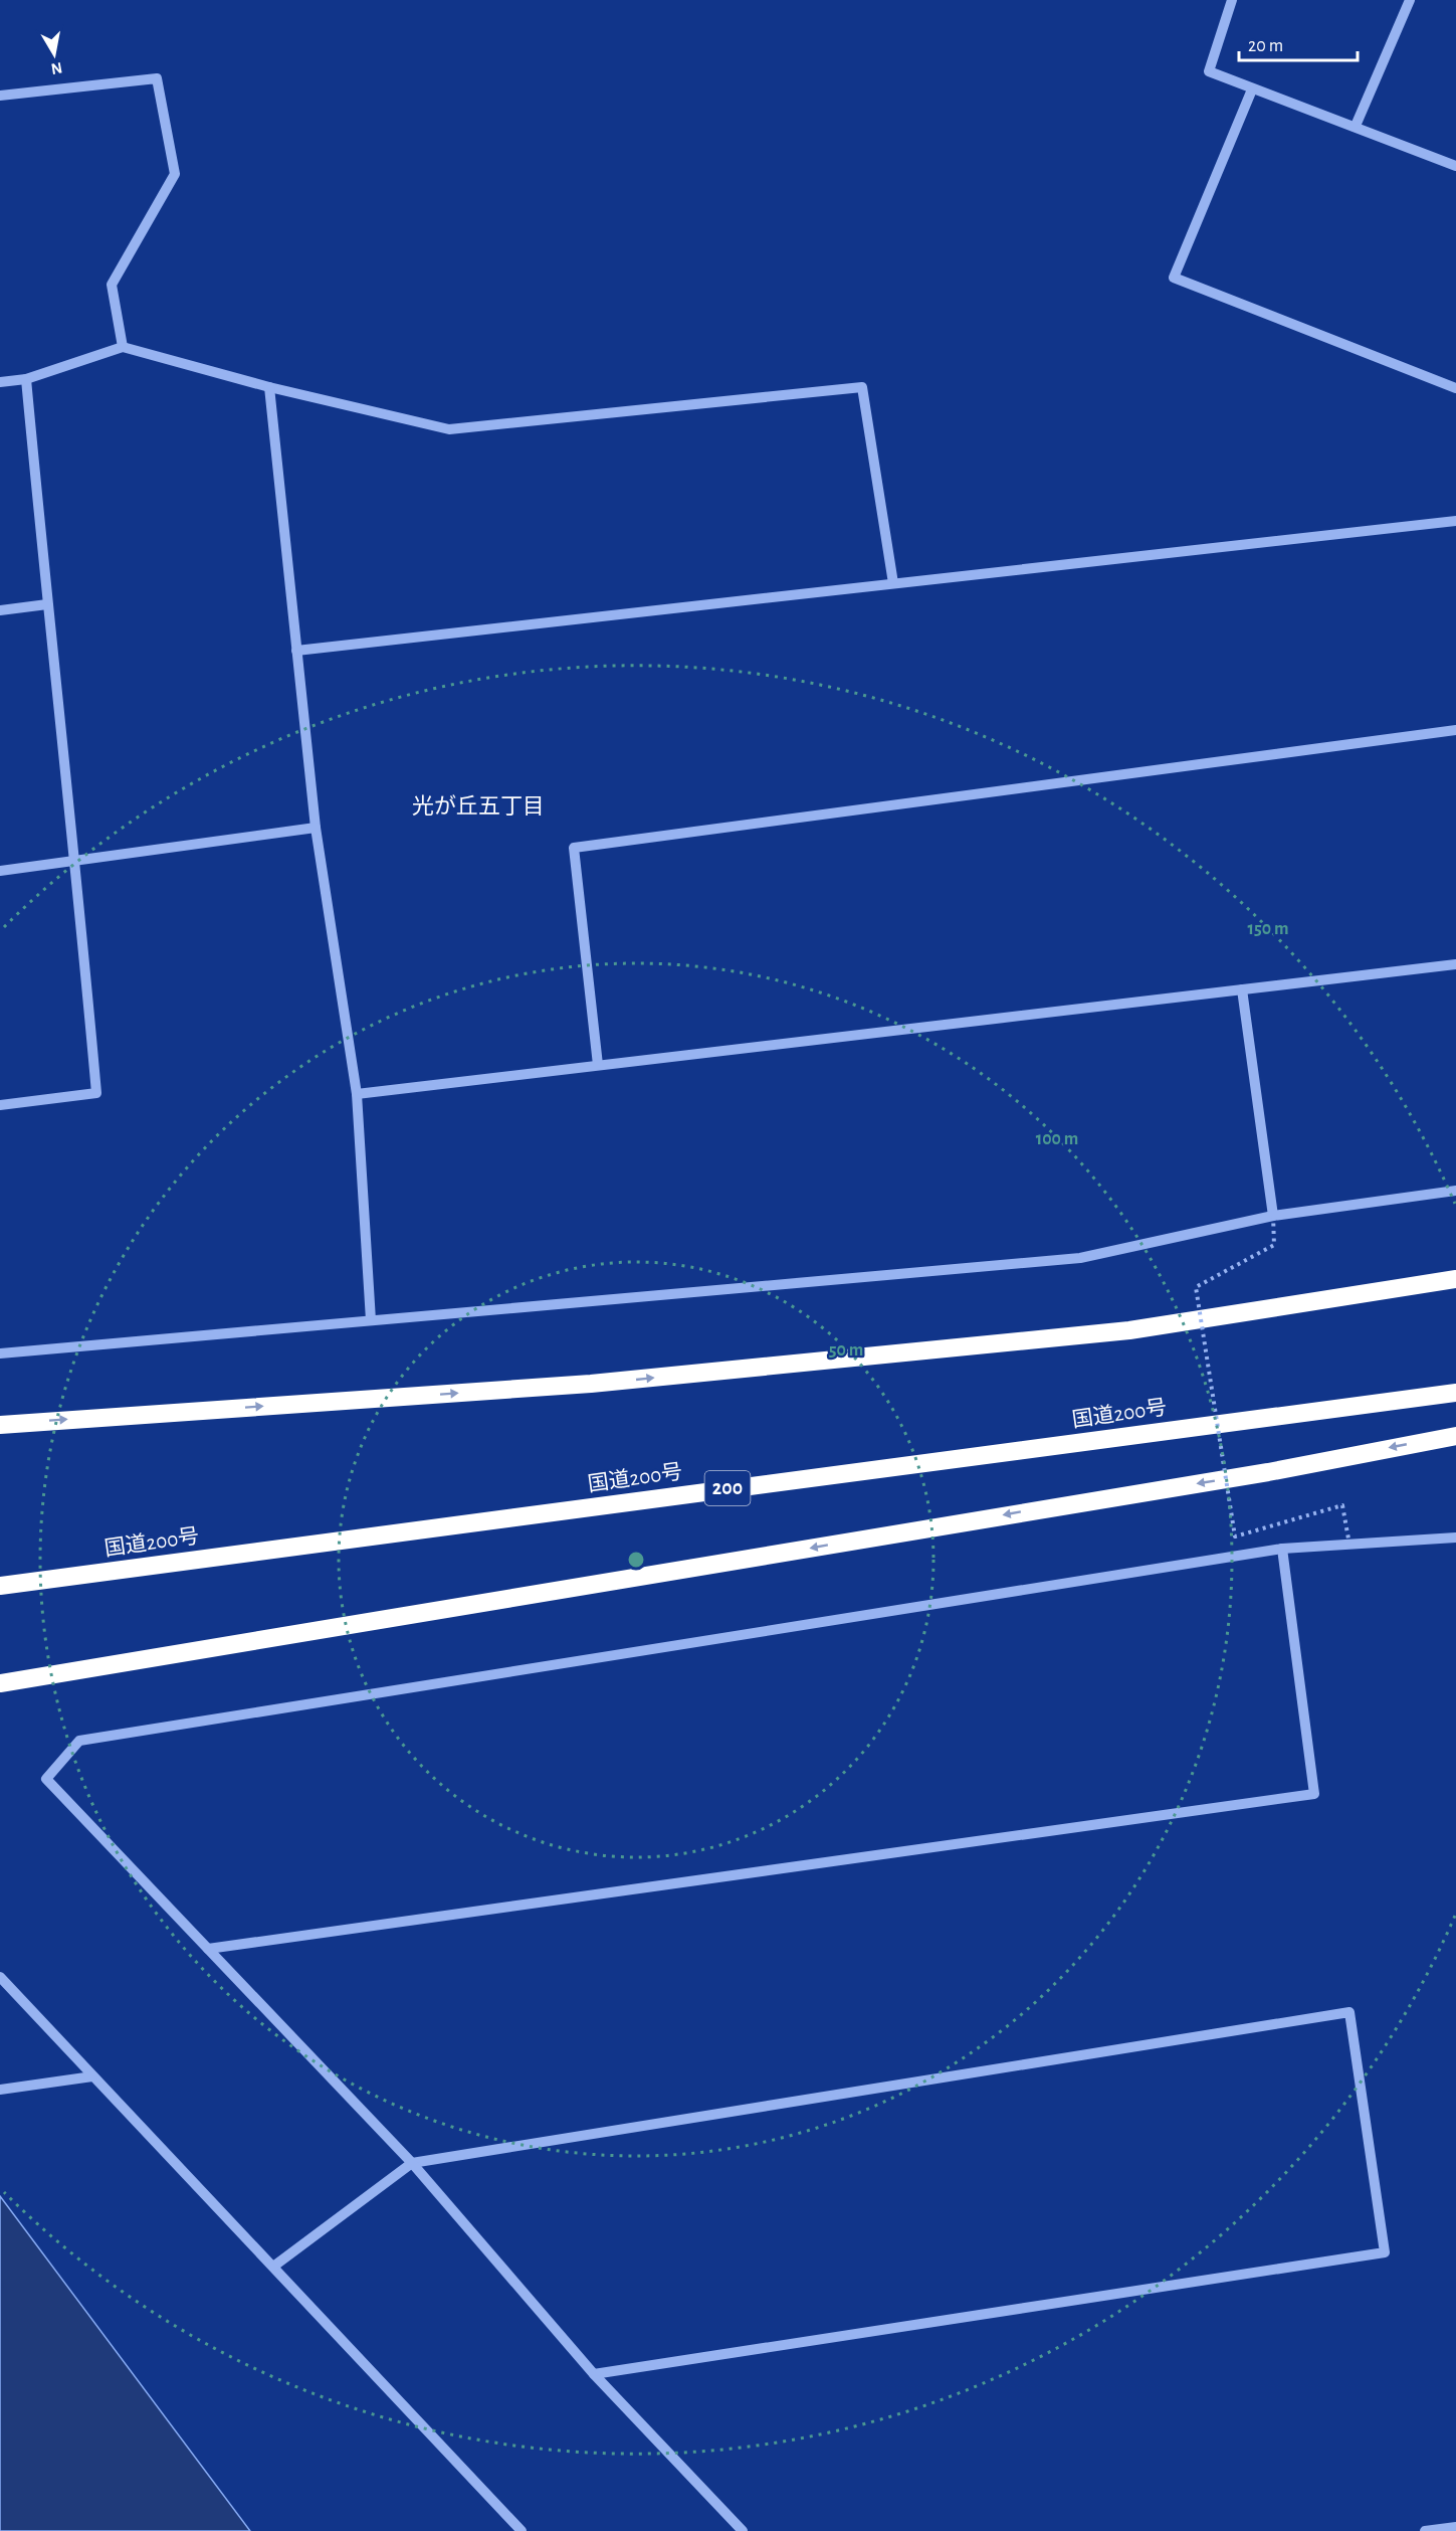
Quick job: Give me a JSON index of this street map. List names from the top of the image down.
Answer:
{
  "streets": {
    "highway": ["国道200号", "200"]
  },
  "districts": ["光が丘五丁目"],
  "scale_bar": "20 m",
  "north": "bottom",
  "rings": ["150 m", "100 m", "50 m"]
}
